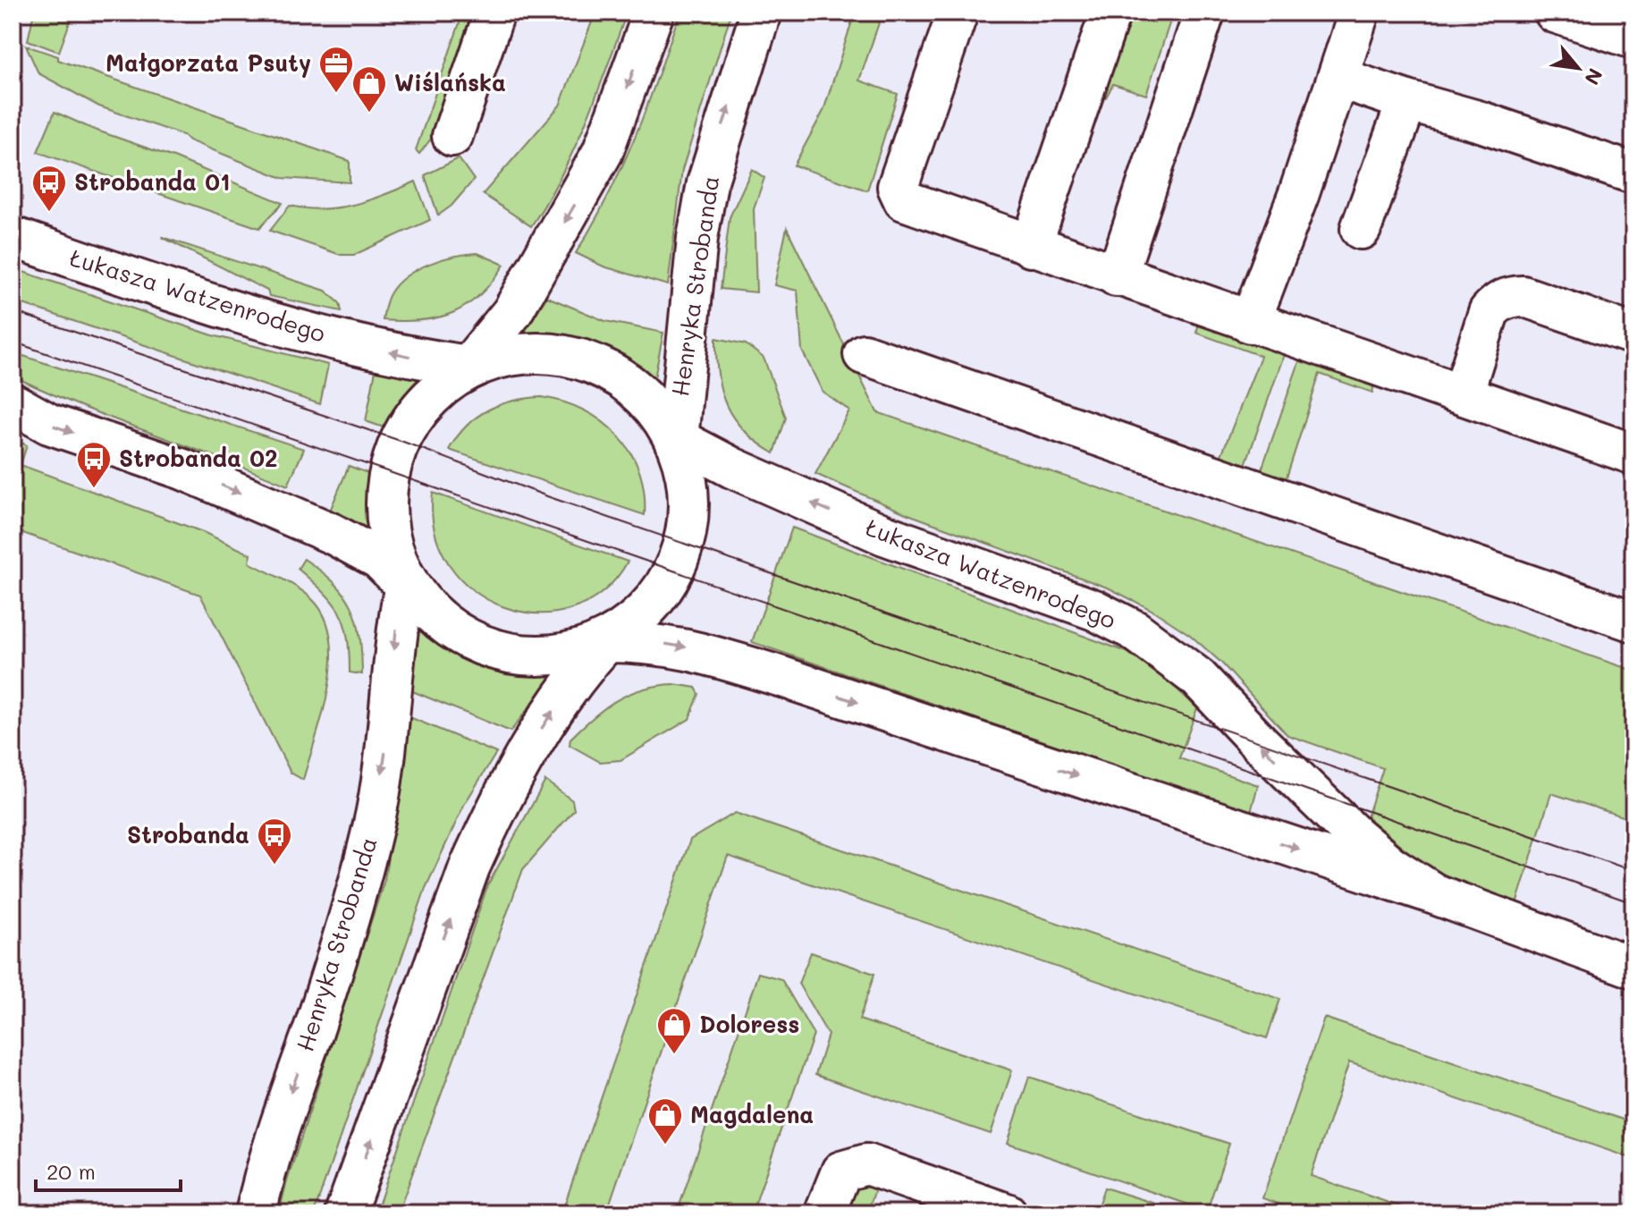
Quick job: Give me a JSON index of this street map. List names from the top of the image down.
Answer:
{
  "streets": {
    "street": ["Henryka Strobanda", "Łukasza Watzenrodego"]
  },
  "crossings": [
    ["Henryka Strobanda", "Łukasza Watzenrodego"]
  ],
  "places": {
    "office": ["Małgorzata Psuty"],
    "shop": ["Wiślańska", "Doloress", "Magdalena"],
    "bus stop": ["Strobanda 01", "Strobanda 02", "Strobanda"]
  },
  "scale_bar": "20 m",
  "north": "bottom right"
}
